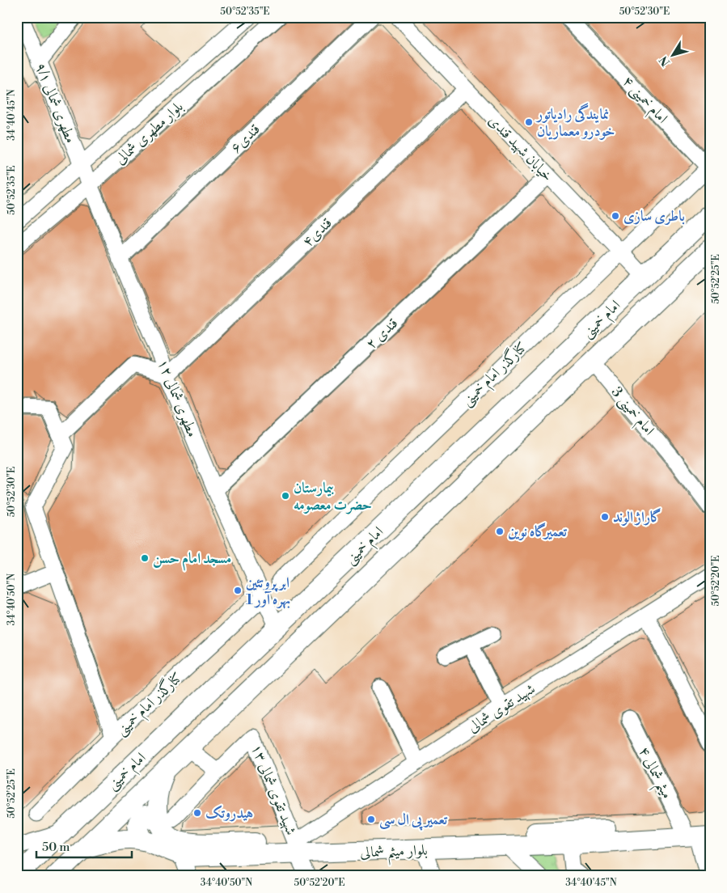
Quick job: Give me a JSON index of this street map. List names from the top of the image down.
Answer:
{
  "streets": {
    "main road": ["امام خمینی", "بلوار میثم شمالی"],
    "street": [
      "امام خمینی ۴",
      "مطهری شمالی ۹/۱",
      "بلوار مطهری شمالی",
      "قندی۶",
      "خیابان شهید قندی",
      "قندی۴",
      "قندی ۲",
      "کنارگذر امام خمینی",
      "مطهری شمالی ۱۲",
      "امام خمینی 3",
      "شهید تقوی شمالی",
      "میثم شمالی ۴",
      "شهید تقوی شمالی ۱۳"
    ]
  },
  "crossings": [
    ["امام خمینی ۴", "کنارگذر امام خمینی"],
    ["مطهری شمالی ۹/۱", "بلوار مطهری شمالی"],
    ["مطهری شمالی ۹/۱", "مطهری شمالی ۱۲"],
    ["بلوار مطهری شمالی", "مطهری شمالی ۱۲"],
    ["قندی۶", "مطهری شمالی ۱۲"],
    ["خیابان شهید قندی", "قندی۴"],
    ["خیابان شهید قندی", "امام خمینی"],
    ["خیابان شهید قندی", "قندی ۲"],
    ["خیابان شهید قندی", "کنارگذر امام خمینی"],
    ["قندی۴", "مطهری شمالی ۱۲"],
    ["امام خمینی", "مطهری شمالی ۱۲"],
    ["امام خمینی", "امام خمینی 3"],
    ["امام خمینی", "بلوار میثم شمالی"],
    ["قندی ۲", "مطهری شمالی ۱۲"],
    ["کنارگذر امام خمینی", "مطهری شمالی ۱۲"],
    ["شهید تقوی شمالی", "شهید تقوی شمالی ۱۳"],
    ["شهید تقوی شمالی", "بلوار میثم شمالی"],
    ["میثم شمالی ۴", "بلوار میثم شمالی"],
    ["شهید تقوی شمالی ۱۳", "بلوار میثم شمالی"]
  ],
  "places": [
    "نمایندگی رادیاتور خودرو معماریان",
    "باطری سازی",
    "بیمارستان حضرت معصومه",
    "گاراژ الوند",
    "تعمیرگاه نوین",
    "مسجد امام حسن",
    "ابر پروتئین بهره آور 1",
    "هیدروتک",
    "تعمیر پی ال سی"
  ],
  "scale_bar": "50 m",
  "north": "bottom left",
  "coordinates": [
    "50°52'35\"E",
    "50°52'30\"E",
    "34°40'45\"N",
    "50°52'25\"E",
    "50°52'20\"E",
    "34°40'50\"N"
  ]
}
